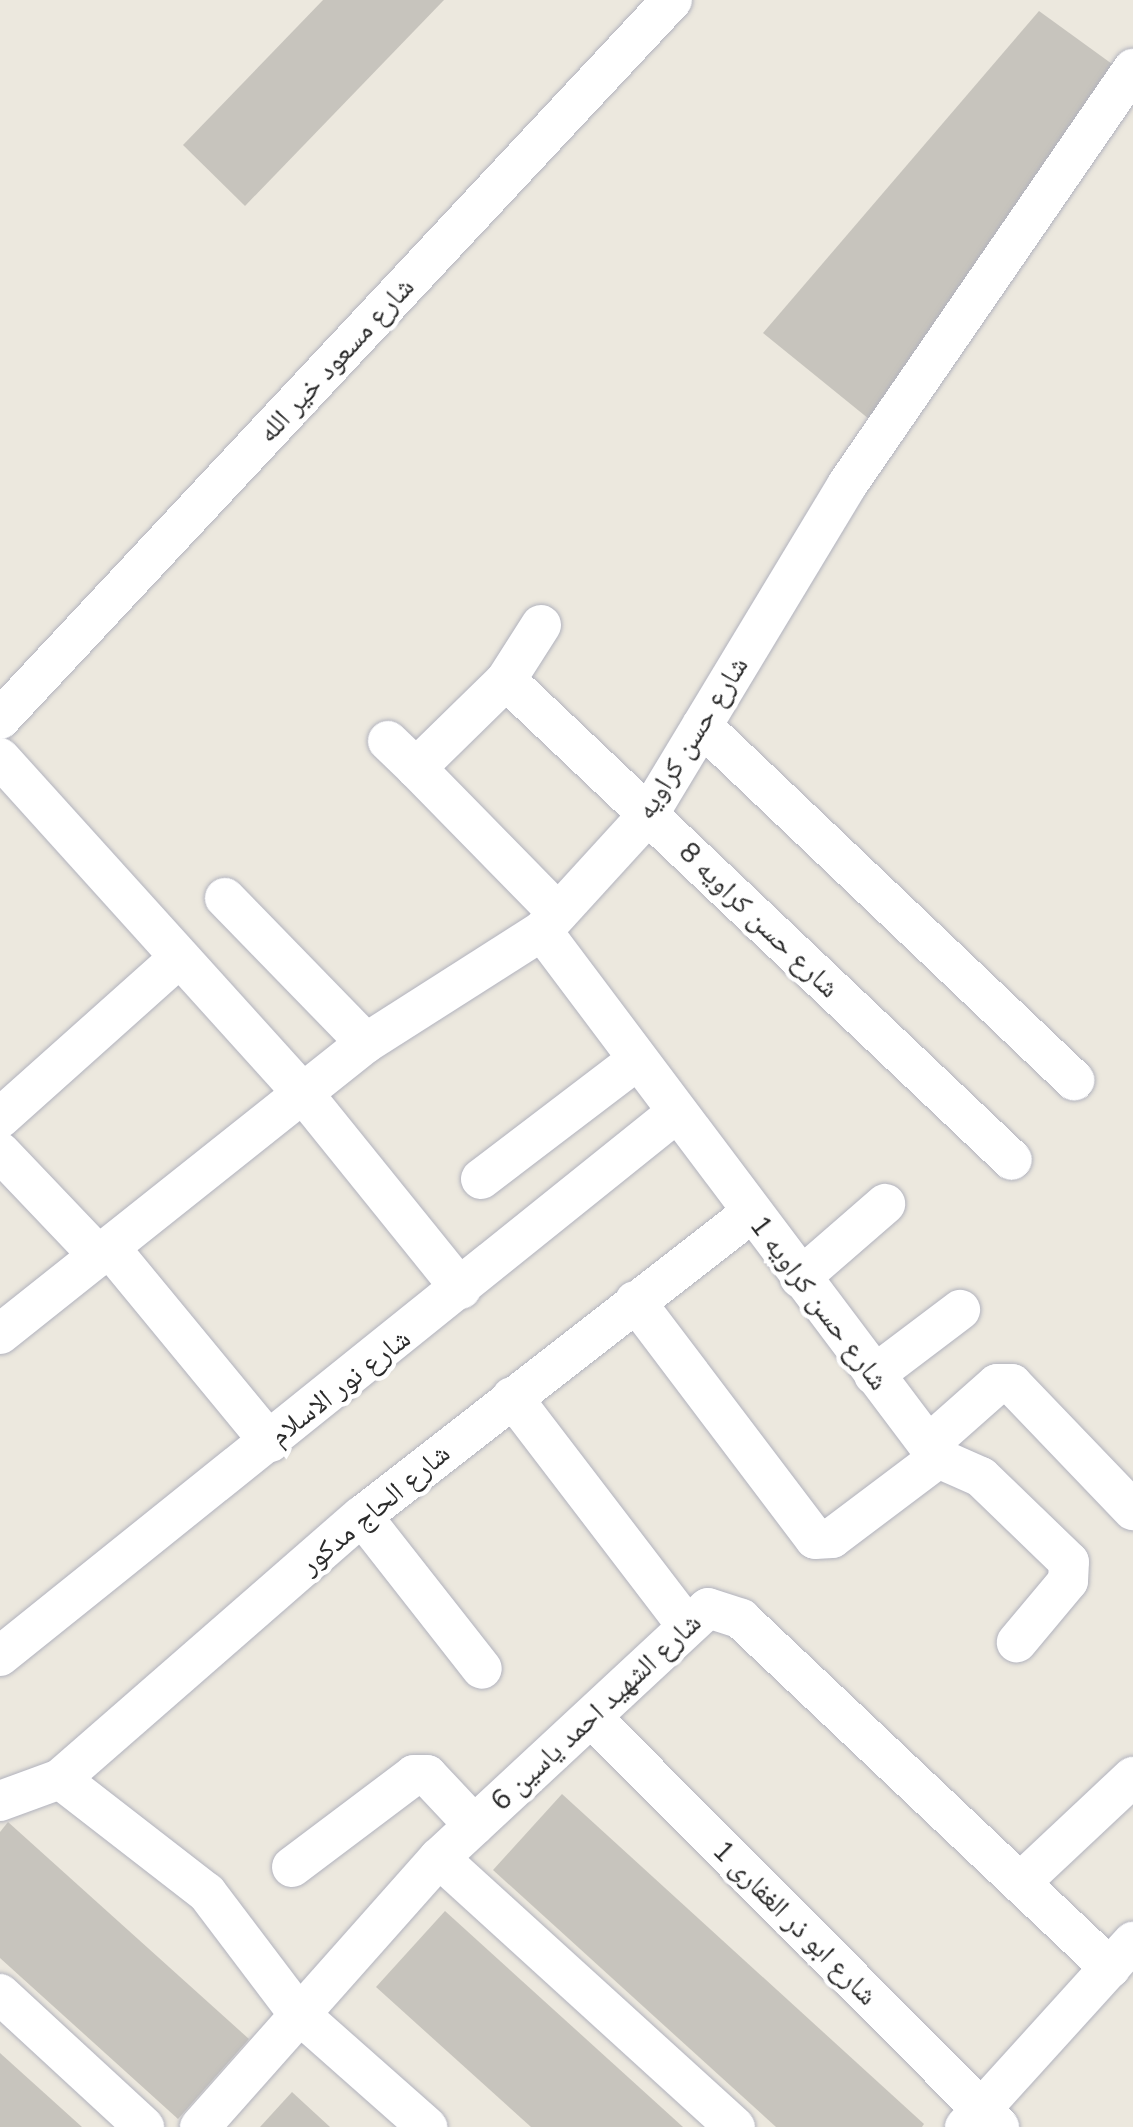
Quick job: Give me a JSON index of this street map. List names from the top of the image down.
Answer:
{
  "streets": {
    "street": [
      "شارع مسعود خير الله",
      "شارع حسن كراويه",
      "شارع حسن كراويه 8",
      "شارع حسن كراويه 1",
      "شارع نور الاسلام",
      "شارع الحاج مدكور",
      "شارع الشهيد احمد ياسين 6",
      "شارع ابو ذر الغفارى 1"
    ]
  },
  "crossings": [
    ["شارع حسن كراويه", "شارع حسن كراويه 8"],
    ["شارع حسن كراويه", "شارع حسن كراويه 1"],
    ["شارع حسن كراويه 8", "شارع حسن كراويه 1"],
    ["شارع حسن كراويه 1", "شارع نور الاسلام"],
    ["شارع حسن كراويه 1", "شارع الحاج مدكور"],
    ["شارع الشهيد احمد ياسين 6", "شارع ابو ذر الغفارى 1"]
  ]
}
